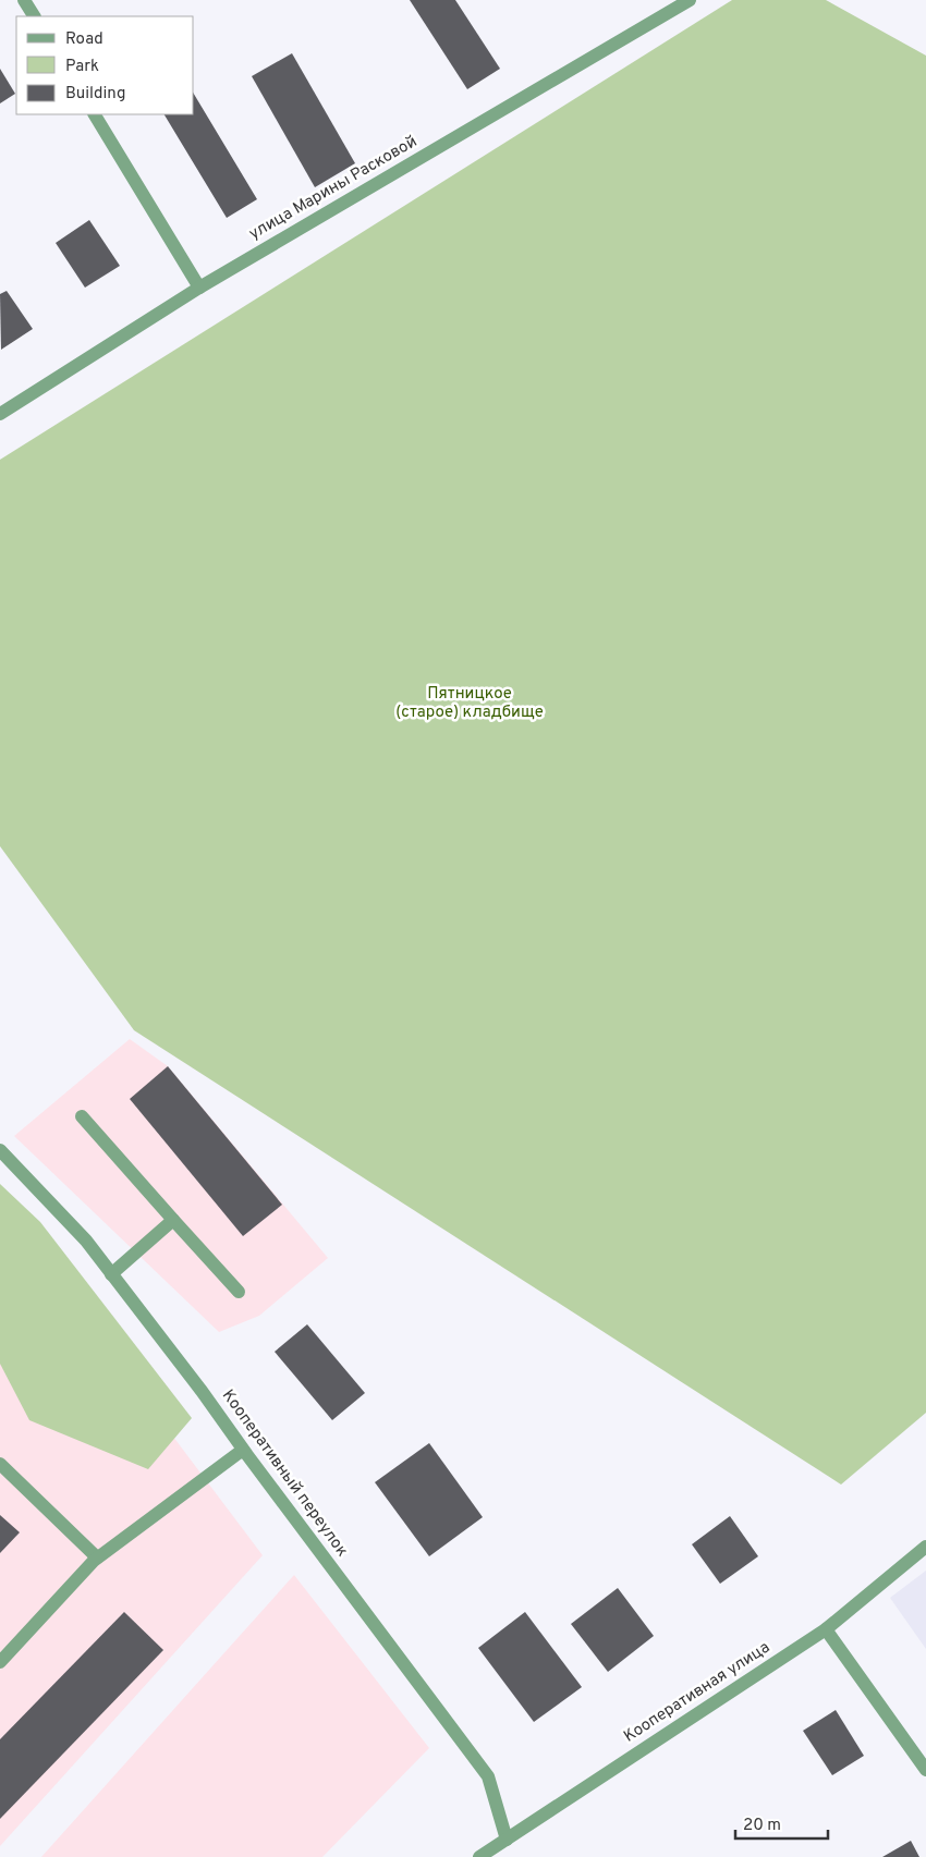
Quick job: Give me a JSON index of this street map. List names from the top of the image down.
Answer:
{
  "streets": {
    "street": ["улица Марины Расковой", "Кооперативный переулок", "Кооперативная улица"]
  },
  "crossings": [
    ["Кооперативный переулок", "Кооперативная улица"]
  ],
  "parks": ["Пятницкое (старое) кладбище"],
  "legend": ["Road", "Park", "Building"],
  "scale_bar": "20 m"
}
